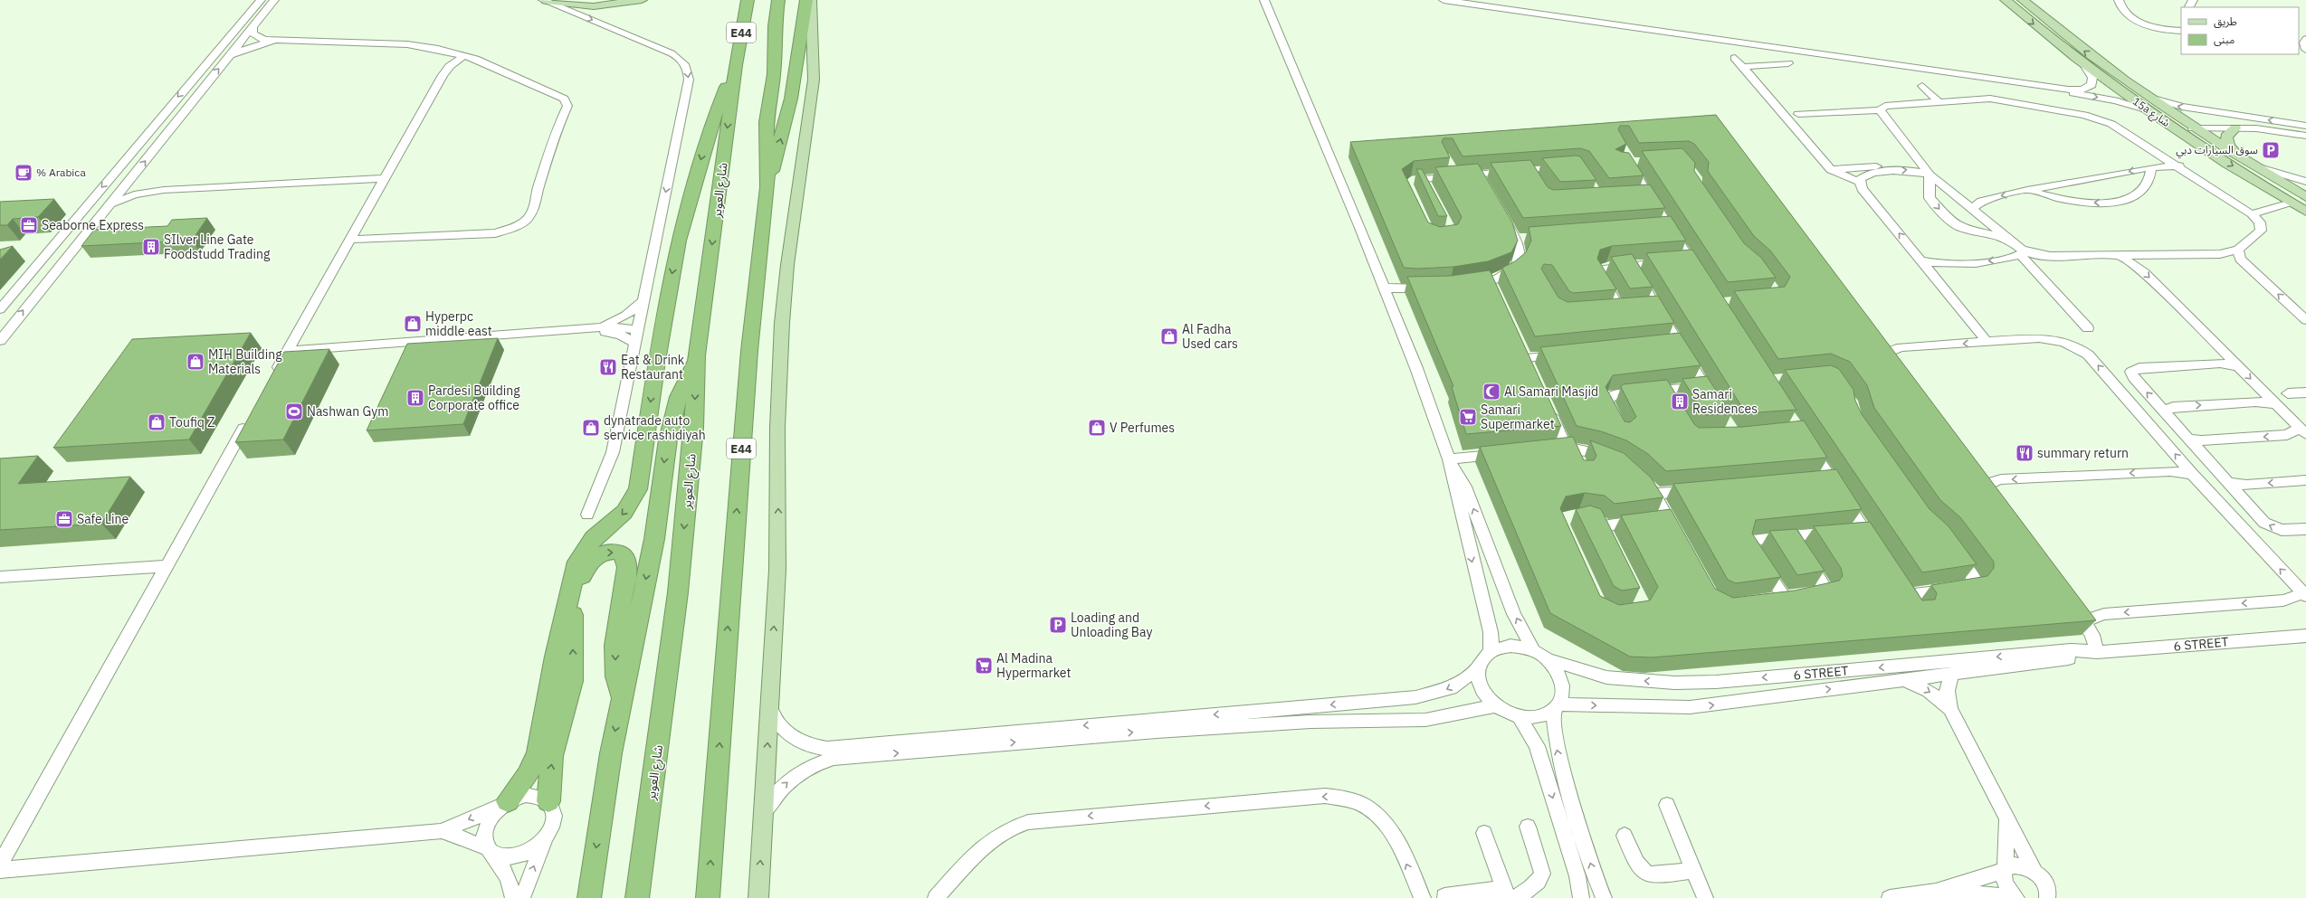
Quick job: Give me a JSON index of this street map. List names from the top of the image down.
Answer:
{
  "streets": {
    "highway": ["E44", "شارع العوير"],
    "main road": ["15a شارع"],
    "street": ["6 STREET"]
  },
  "places": {
    "parking": ["سوق السيارات دبي", "Loading and Unloading Bay"],
    "cafe": ["% Arabica"],
    "office": ["Seaborne Express", "Safe Line"],
    "building": ["SIlver Line Gate Foodstudd Trading", "Pardesi Building Corporate office", "Samari Residences"],
    "shop": [
      "Hyperpc middle east",
      "Al Fadha Used cars",
      "MIH Building Materials",
      "Toufiq Z",
      "dynatrade auto service rashidiyah",
      "V Perfumes"
    ],
    "restaurant": ["Eat & Drink Restaurant", "summary return"],
    "mosque": ["Al Samari Masjid"],
    "sports": ["Nashwan Gym"],
    "supermarket": ["Samari Supermarket", "Al Madina Hypermarket"]
  },
  "legend": ["طريق", "مبنى"]
}
